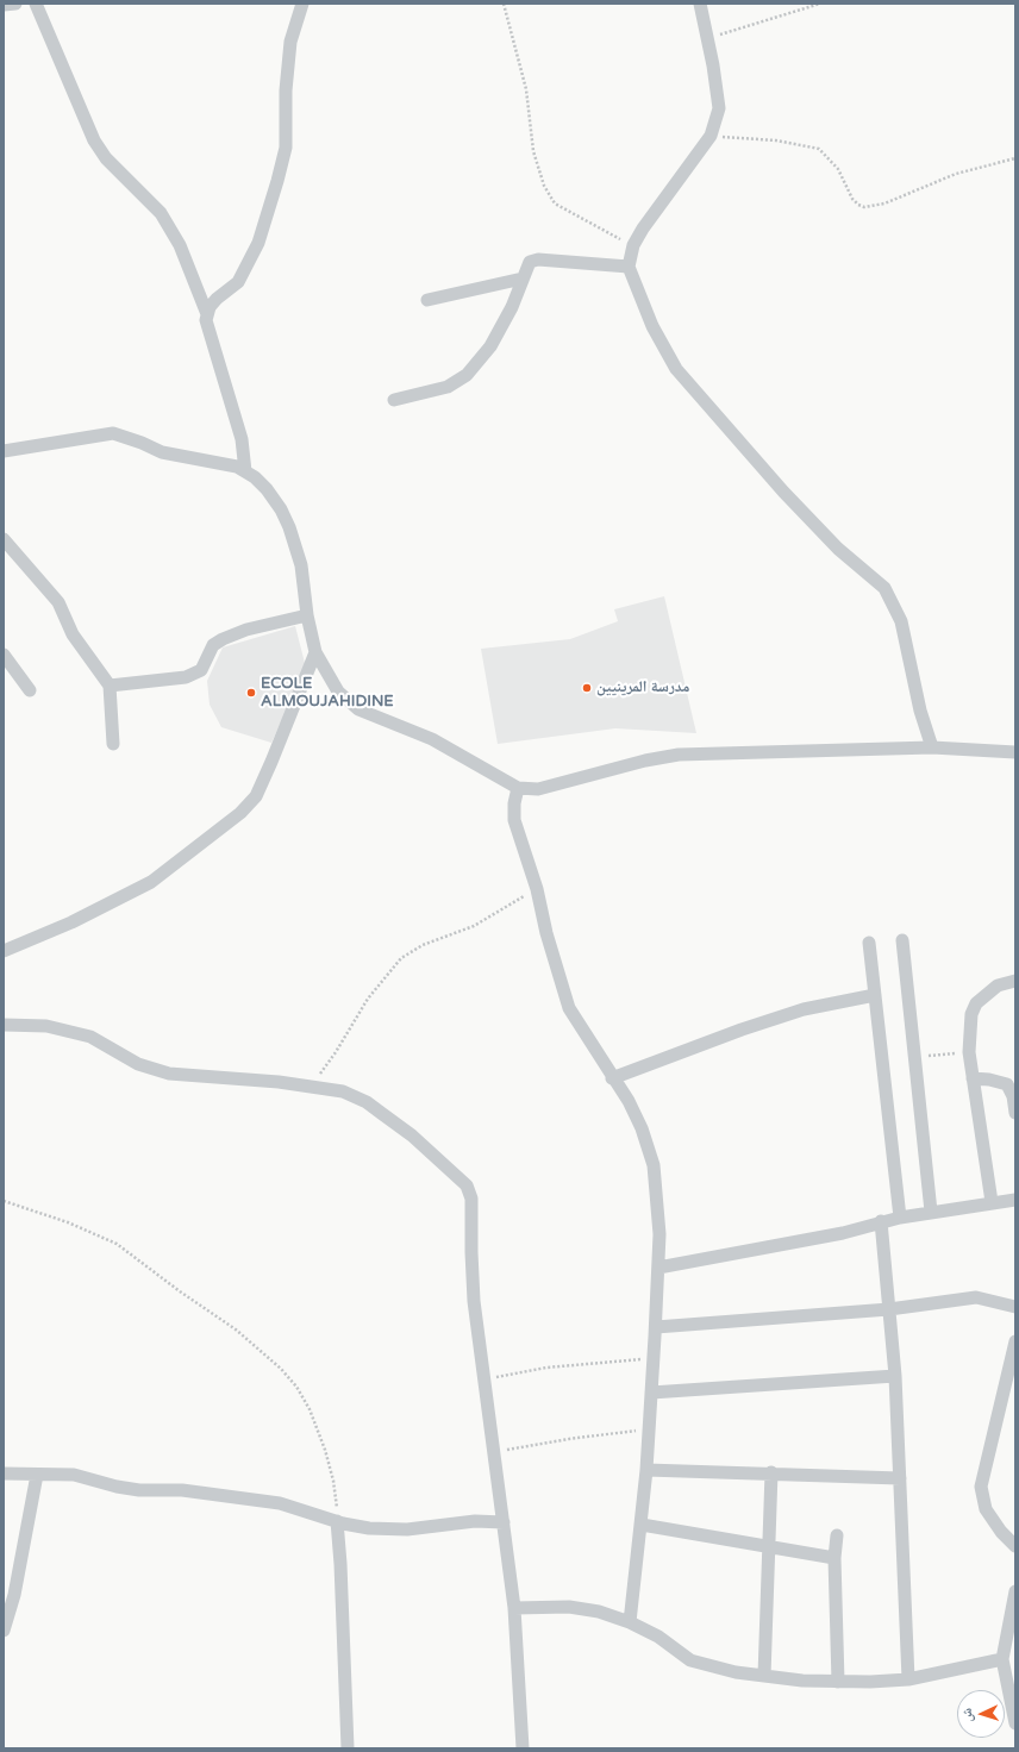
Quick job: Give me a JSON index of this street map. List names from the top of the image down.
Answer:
{
  "places": ["مدرسة المرينيين", "ECOLE ALMOUJAHIDINE"],
  "north": "left"
}
